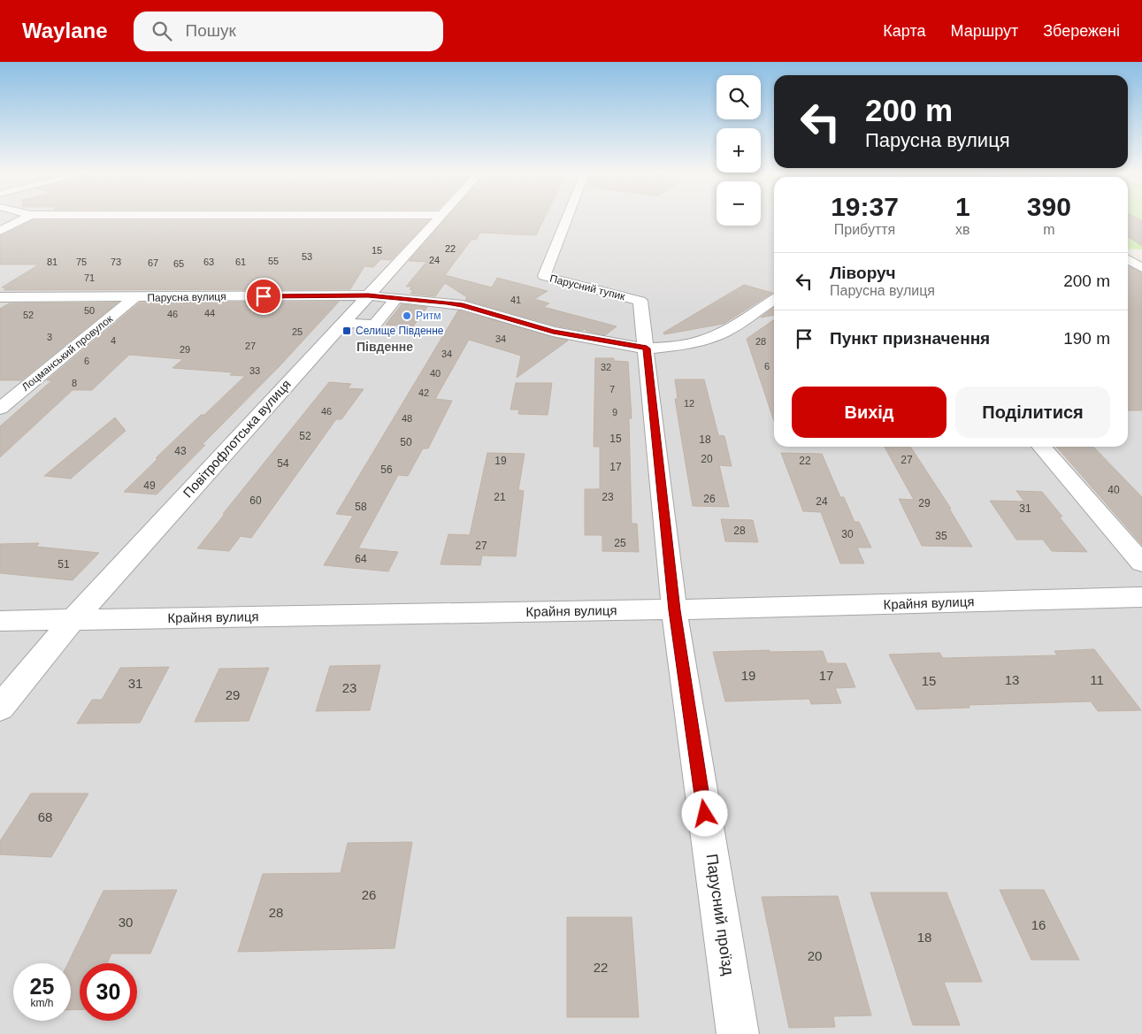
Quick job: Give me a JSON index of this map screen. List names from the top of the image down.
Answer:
{
  "streets": {
    "street": [
      "Парусний тупик",
      "Парусна вулиця",
      "Лоцманський провулок",
      "Повітрофлотська вулиця",
      "Крайня вулиця",
      "Парусний проїзд"
    ]
  },
  "crossings": [
    ["Парусний тупик", "Парусна вулиця"],
    ["Парусний тупик", "Парусний проїзд"],
    ["Парусна вулиця", "Лоцманський провулок"],
    ["Парусна вулиця", "Повітрофлотська вулиця"],
    ["Парусна вулиця", "Парусний проїзд"],
    ["Повітрофлотська вулиця", "Крайня вулиця"],
    ["Крайня вулиця", "Парусний проїзд"]
  ],
  "districts": ["Південне"],
  "places": {
    "other": ["Ритм"],
    "transit": ["Селище Південне"]
  },
  "house_numbers": [
    "22",
    "15",
    "53",
    "24",
    "55",
    "81",
    "75",
    "73",
    "63",
    "61",
    "67",
    "65",
    "71",
    "41",
    "50",
    "44",
    "46",
    "52",
    "25",
    "3",
    "34",
    "4",
    "28",
    "27",
    "29",
    "34",
    "6",
    "6",
    "32",
    "33",
    "40",
    "8",
    "7",
    "42",
    "12",
    "46",
    "9",
    "48",
    "52",
    "15",
    "18",
    "50",
    "43",
    "20",
    "27",
    "19",
    "22",
    "54",
    "17",
    "56",
    "49",
    "40",
    "21",
    "23",
    "26",
    "60",
    "24",
    "29",
    "58",
    "31",
    "28",
    "30",
    "35",
    "25",
    "27",
    "64",
    "51",
    "19",
    "17",
    "13",
    "11",
    "15",
    "31",
    "23",
    "29",
    "68",
    "26",
    "28",
    "30",
    "16",
    "18",
    "20",
    "22"
  ],
  "page": {
    "header": "Waylane",
    "search": "Пошук",
    "nav": ["Карта", "Маршрут", "Збережені"],
    "map_buttons": ["+", "−"],
    "turn": ["200 m", "Парусна вулиця"],
    "eta": [
      "19:37",
      "Прибуття",
      "1",
      "хв",
      "390",
      "m"
    ],
    "list": [
      {
        "name": "Ліворуч",
        "note": "Парусна вулиця",
        "value": "200 m"
      },
      {
        "name": "Пункт призначення",
        "value": "190 m"
      }
    ],
    "buttons": ["Вихід", "Поділитися"],
    "speed": "25 km/h",
    "limit": "30"
  }
}
